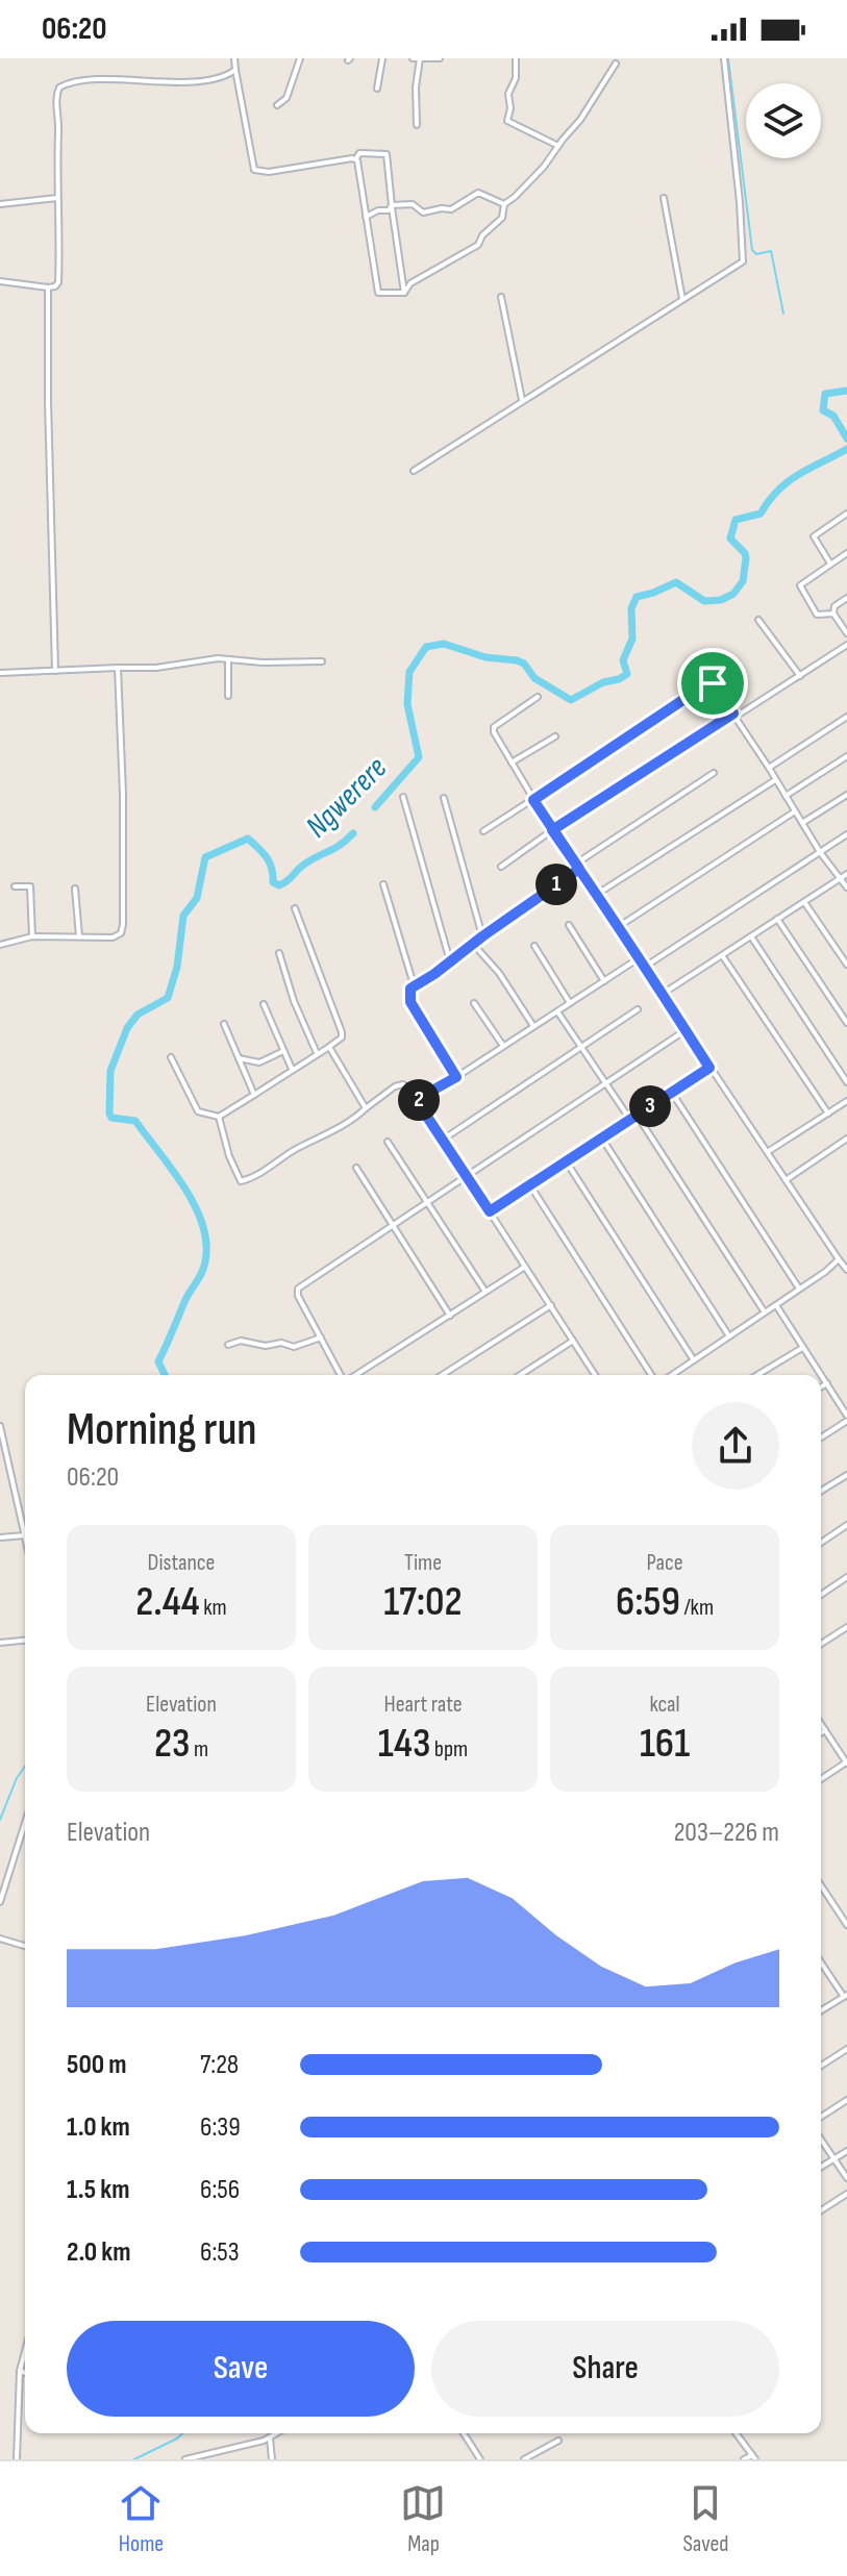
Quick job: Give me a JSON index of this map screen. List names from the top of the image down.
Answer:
{
  "water": ["Ngwerere"],
  "page": {
    "status": "06:20",
    "pins": ["1", "2", "3"],
    "heading": ["Morning run", "06:20"],
    "stats": [
      ["Distance", "2.44 km"],
      ["Time", "17:02"],
      ["Pace", "6:59 /km"],
      ["Elevation", "23 m"],
      ["Heart rate", "143 bpm"],
      ["kcal", "161"]
    ],
    "chart": ["Elevation", "203–226 m"],
    "list": [
      {
        "name": "500 m",
        "note": "7:28"
      },
      {
        "name": "1.0 km",
        "note": "6:39"
      },
      {
        "name": "1.5 km",
        "note": "6:56"
      },
      {
        "name": "2.0 km",
        "note": "6:53"
      }
    ],
    "buttons": ["Save", "Share"],
    "tabs": ["Home", "Map", "Saved"]
  }
}
